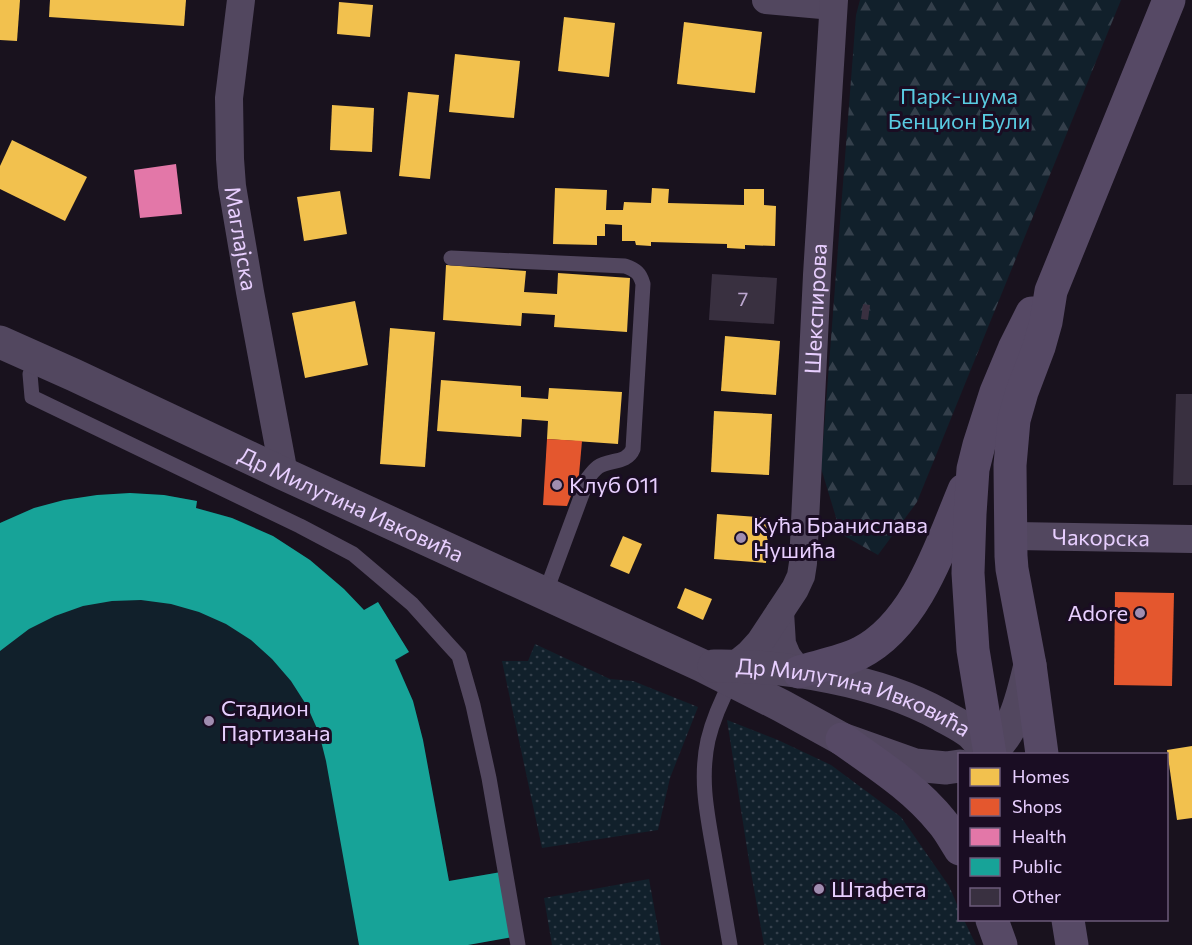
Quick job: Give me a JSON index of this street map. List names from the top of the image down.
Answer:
{
  "streets": {
    "street": [
      "Маглајска",
      "Шекспирова",
      "Др Милутина Ивковића",
      "Чакорска"
    ]
  },
  "crossings": [
    ["Маглајска", "Др Милутина Ивковића"],
    ["Шекспирова", "Др Милутина Ивковића"]
  ],
  "parks": ["Парк-шума Бенцион Були"],
  "places": [
    "Клуб 011",
    "Кућа Бранислава Нушића",
    "Adore",
    "Стадион Партизана",
    "Штафета"
  ],
  "house_numbers": ["7"],
  "legend": [
    "Homes",
    "Shops",
    "Health",
    "Public",
    "Other"
  ]
}
